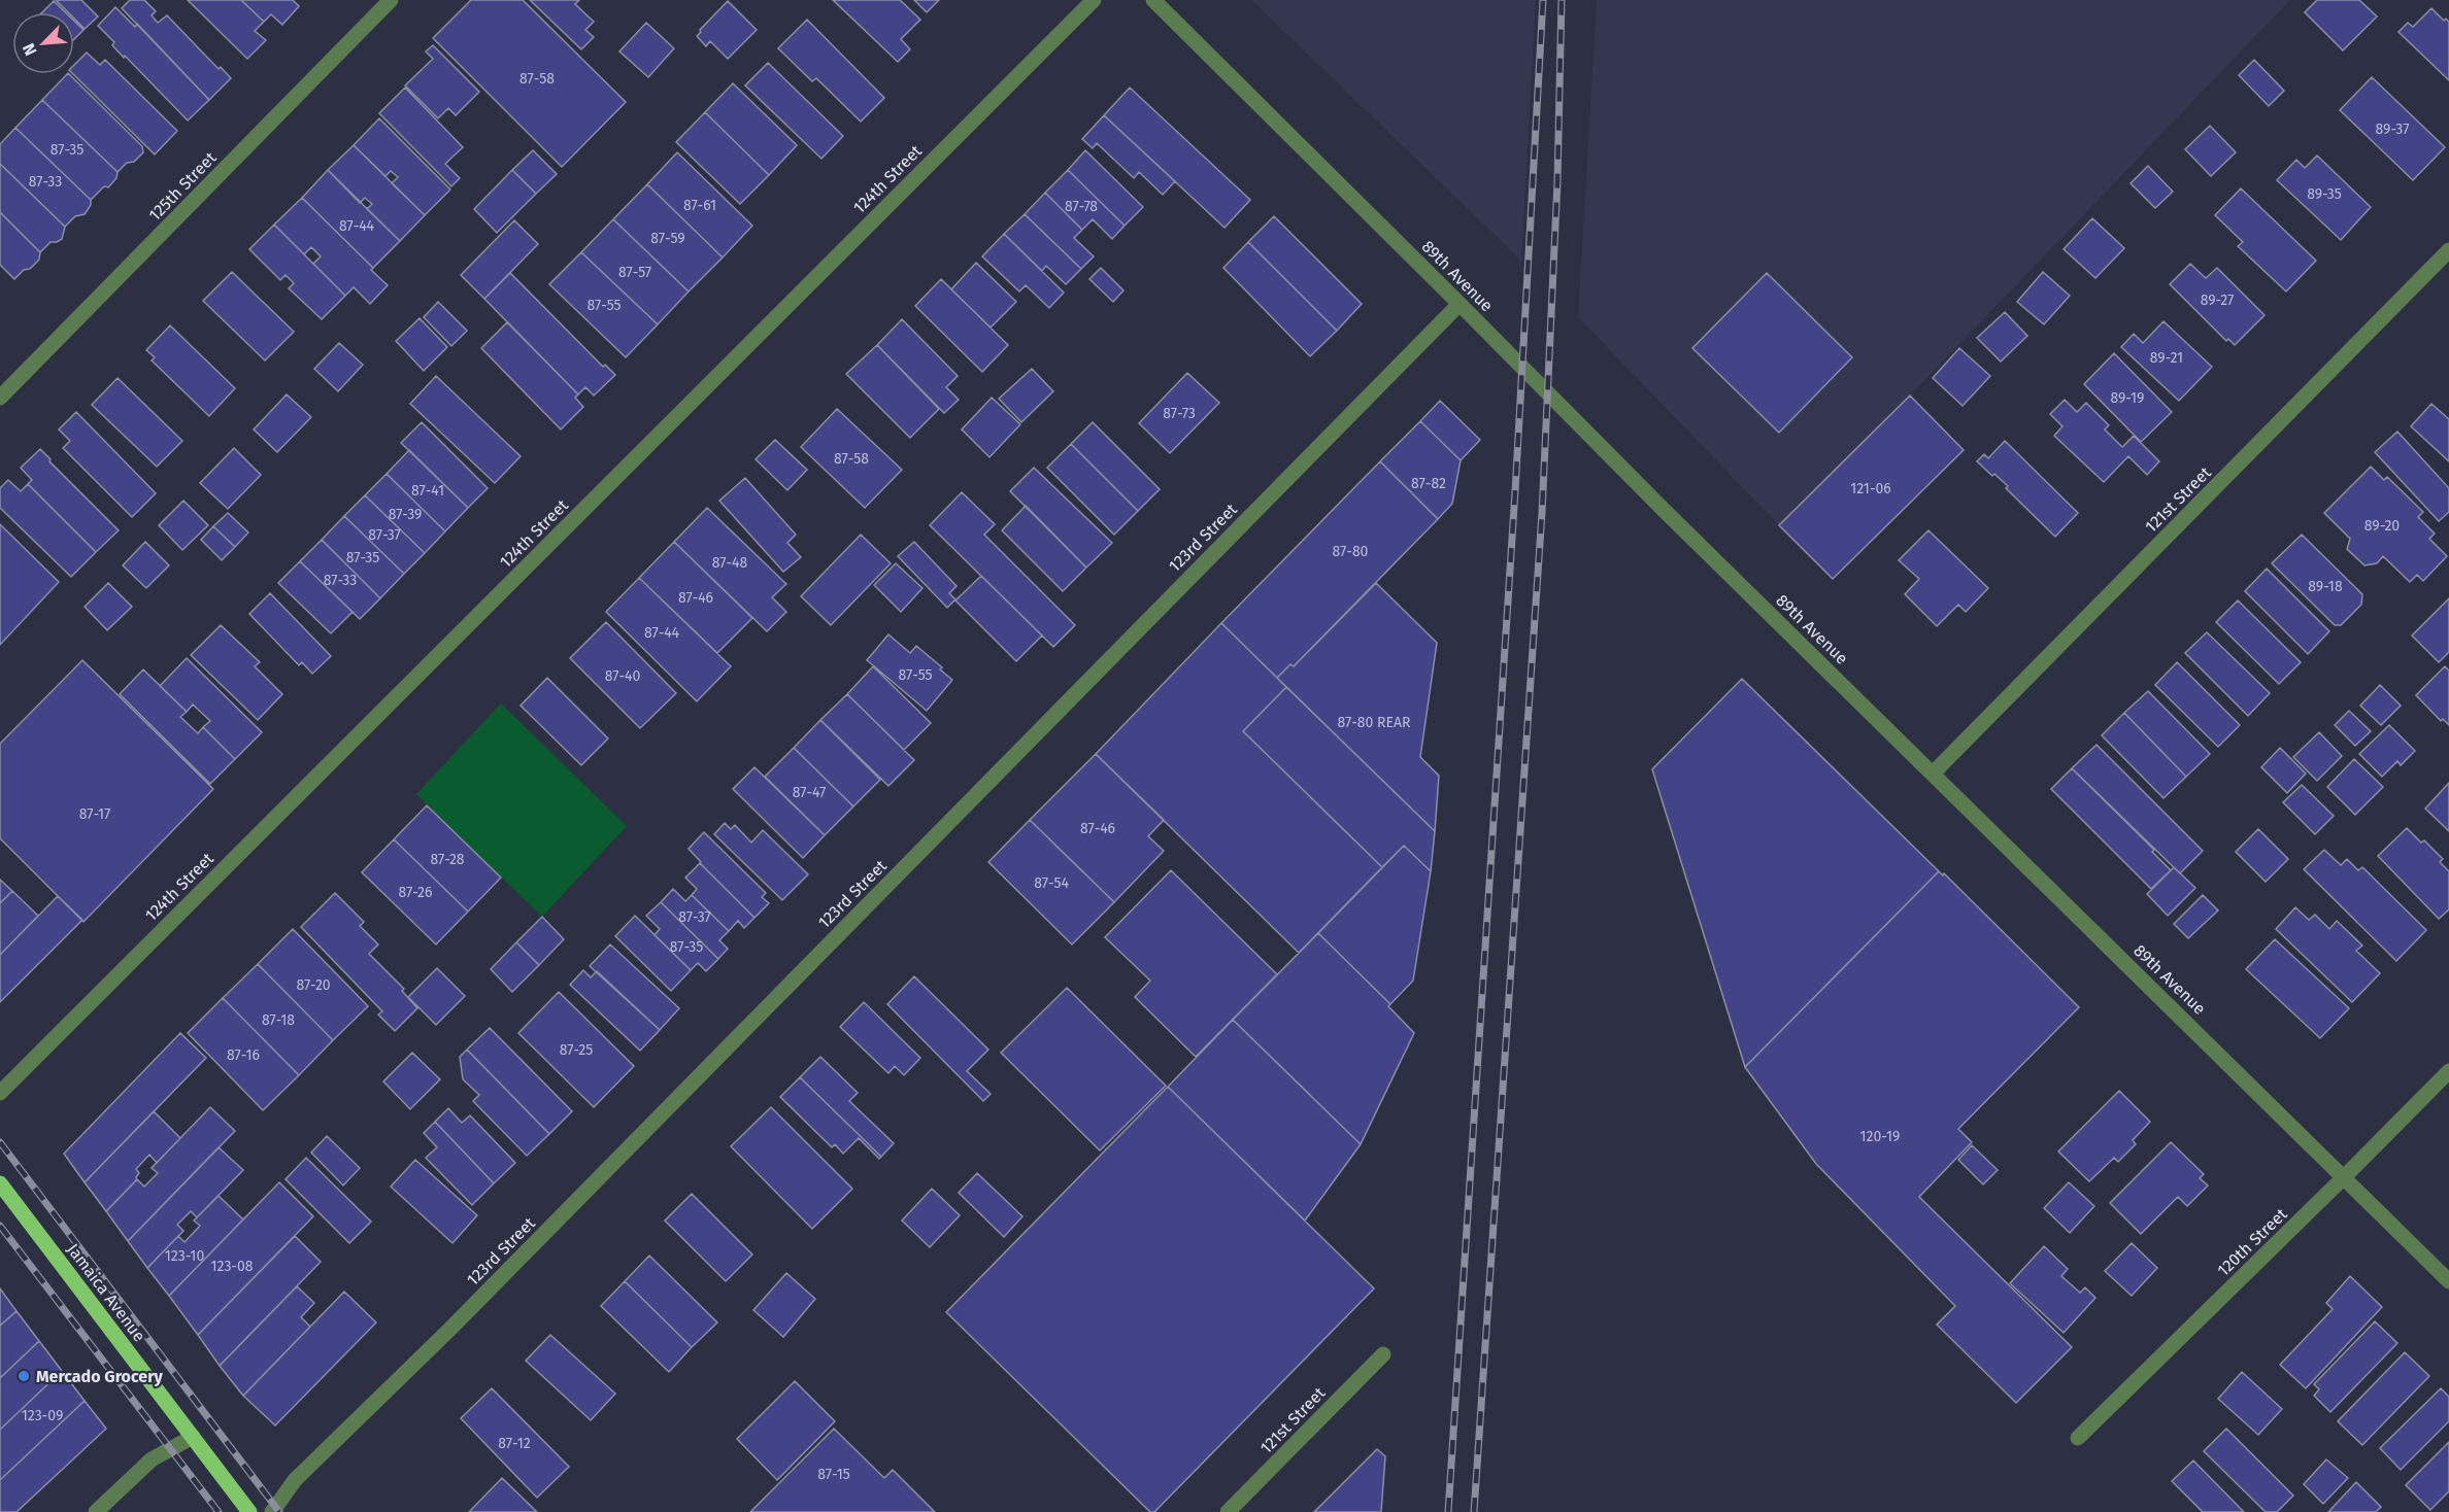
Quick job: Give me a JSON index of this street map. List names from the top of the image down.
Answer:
{
  "streets": {
    "main road": ["Jamaica Avenue"],
    "street": [
      "124th Street",
      "125th Street",
      "89th Avenue",
      "121st Street",
      "123rd Street",
      "120th Street"
    ]
  },
  "crossings": [
    ["89th Avenue", "121st Street"],
    ["89th Avenue", "123rd Street"],
    ["89th Avenue", "120th Street"]
  ],
  "places": ["Mercado Grocery"],
  "house_numbers": [
    "87-58",
    "89-37",
    "87-35",
    "87-33",
    "89-35",
    "87-61",
    "87-78",
    "87-44",
    "87-59",
    "87-57",
    "89-27",
    "87-55",
    "89-21",
    "89-19",
    "87-73",
    "87-58",
    "87-82",
    "121-06",
    "87-41",
    "87-39",
    "89-20",
    "87-37",
    "87-80",
    "87-35",
    "87-48",
    "87-33",
    "89-18",
    "87-46",
    "87-44",
    "87-55",
    "87-40",
    "87-80 REAR",
    "87-47",
    "87-17",
    "87-46",
    "87-28",
    "87-54",
    "87-26",
    "87-37",
    "87-35",
    "87-20",
    "87-18",
    "87-25",
    "87-16",
    "120-19",
    "123-10",
    "123-08",
    "123-09",
    "87-12",
    "87-15"
  ],
  "north": "bottom left"
}
